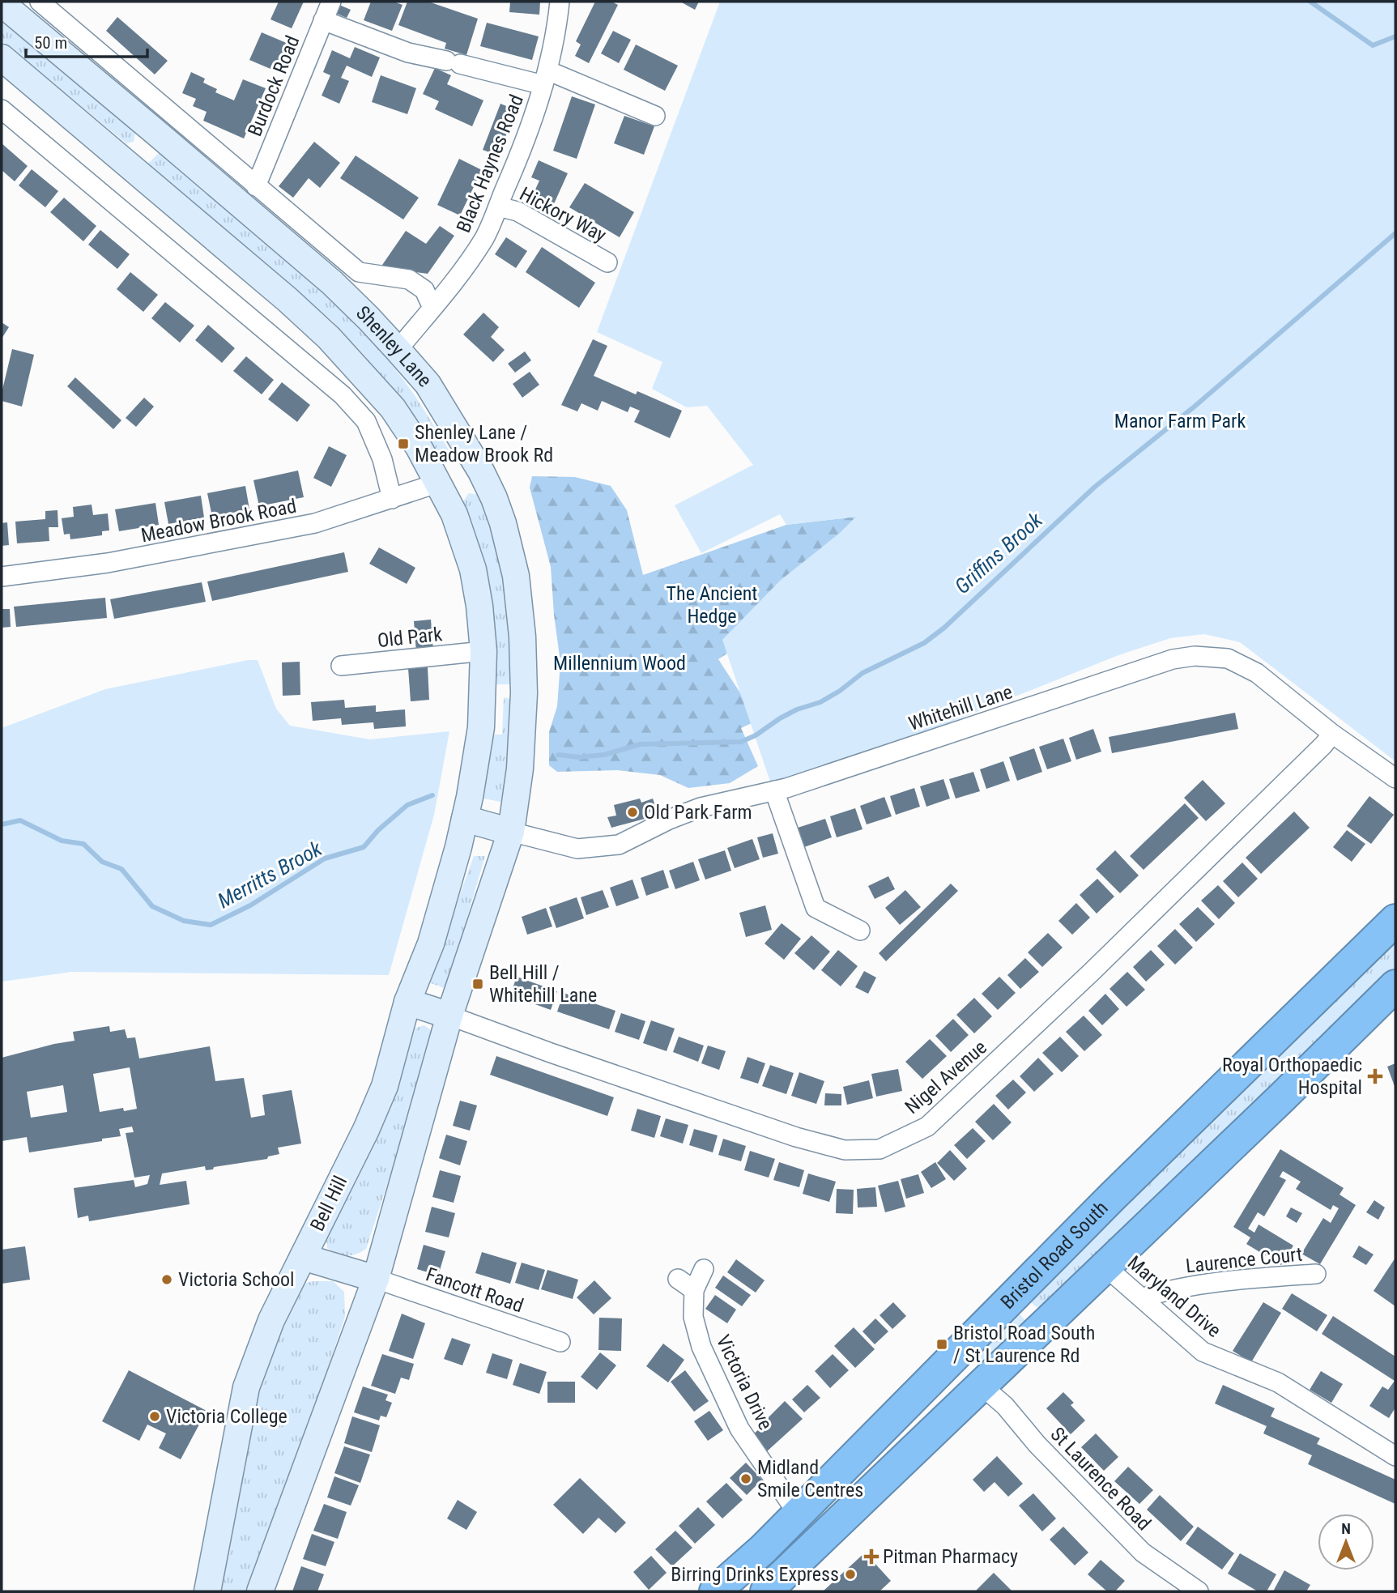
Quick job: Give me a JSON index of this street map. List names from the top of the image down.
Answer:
{
  "streets": {
    "highway": ["Bristol Road South"],
    "main road": ["Shenley Lane", "Bell Hill"],
    "street": [
      "Burdock Road",
      "Black Haynes Road",
      "Hickory Way",
      "Meadow Brook Road",
      "Old Park",
      "Whitehill Lane",
      "Nigel Avenue",
      "Laurence Court",
      "Fancott Road",
      "Maryland Drive",
      "Victoria Drive",
      "St Laurence Road"
    ]
  },
  "crossings": [
    ["Black Haynes Road", "Hickory Way"],
    ["Black Haynes Road", "Shenley Lane"],
    ["Shenley Lane", "Meadow Brook Road"],
    ["Shenley Lane", "Old Park"],
    ["Shenley Lane", "Whitehill Lane"],
    ["Shenley Lane", "Bell Hill"],
    ["Whitehill Lane", "Nigel Avenue"],
    ["Bristol Road South", "Victoria Drive"],
    ["Laurence Court", "Maryland Drive"]
  ],
  "water": ["Griffins Brook", "Merritts Brook"],
  "parks": ["Manor Farm Park", "The Ancient Hedge", "Millennium Wood"],
  "places": {
    "transit": ["Shenley Lane / Meadow Brook Rd", "Bell Hill / Whitehill Lane", "Bristol Road South / St Laurence Rd"],
    "other": [
      "Old Park Farm",
      "Victoria School",
      "Victoria College",
      "Midland Smile Centres",
      "Birring Drinks Express"
    ],
    "health": ["Royal Orthopaedic Hospital", "Pitman Pharmacy"]
  },
  "scale_bar": "50 m",
  "north": "top"
}
